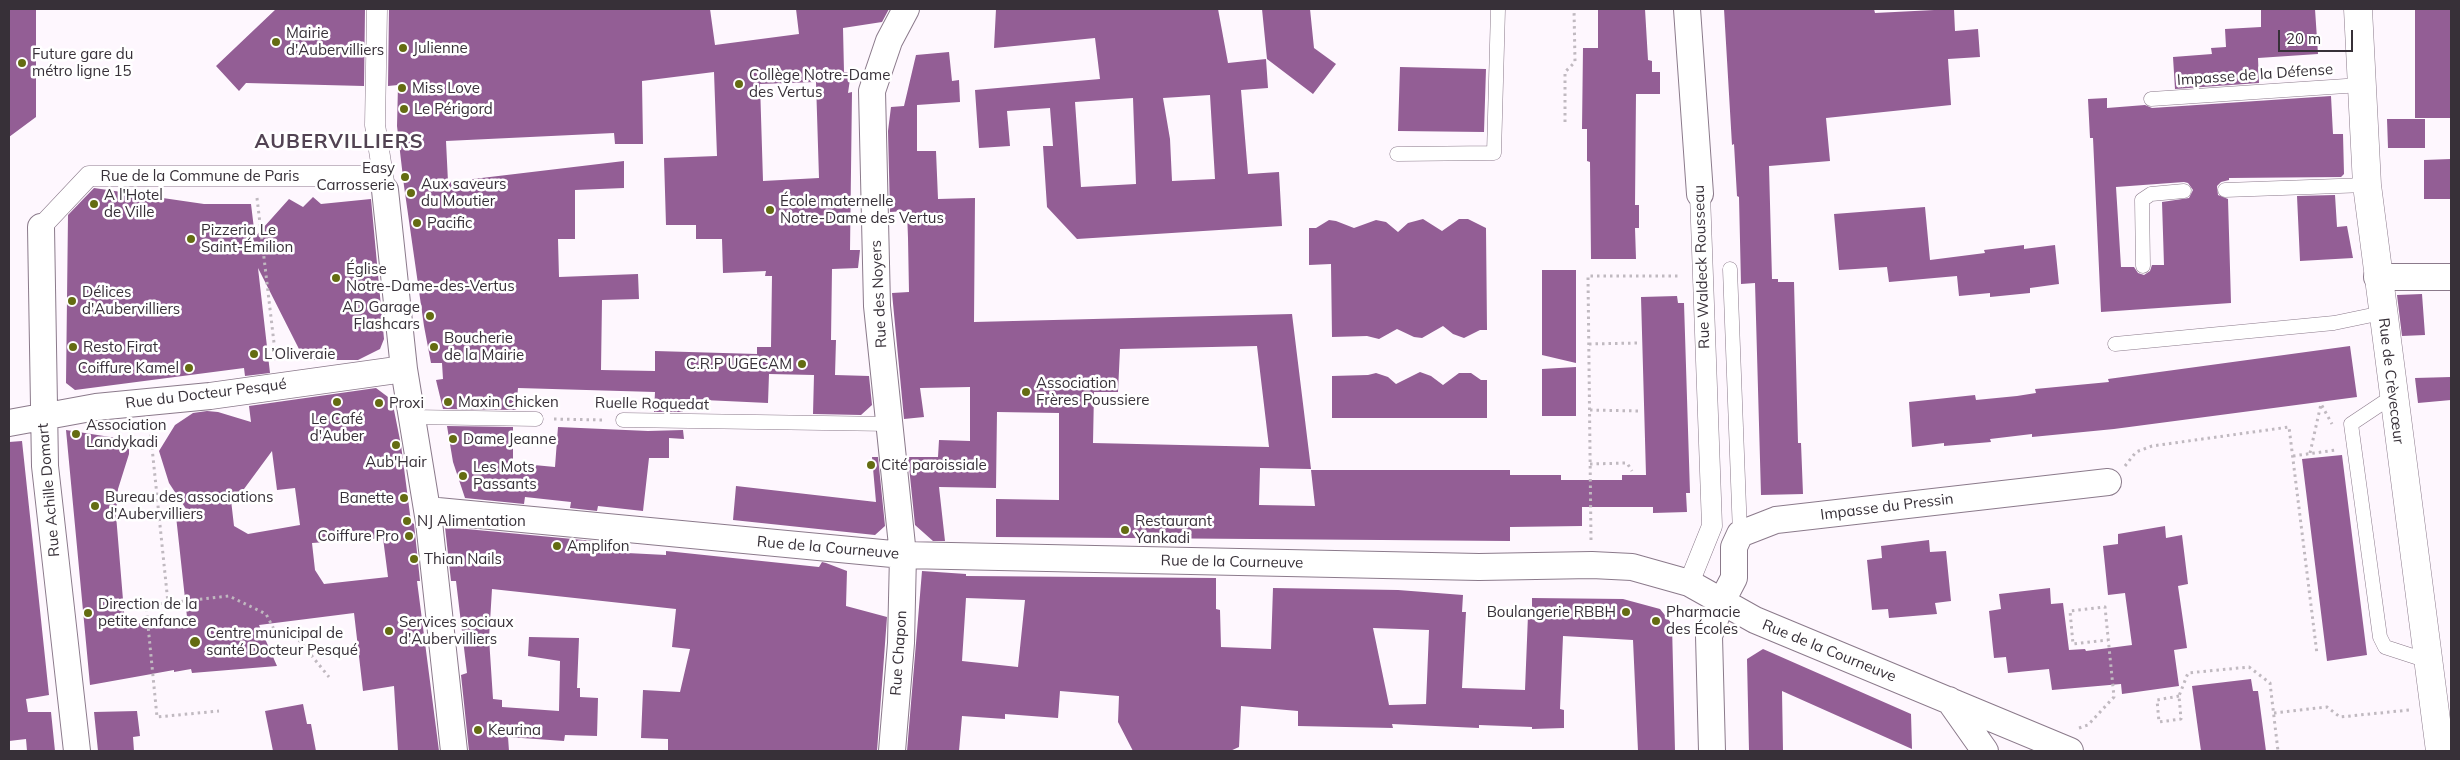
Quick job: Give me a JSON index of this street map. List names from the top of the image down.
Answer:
{
  "streets": {
    "main road": ["Rue de Crèvecœur"],
    "street": [
      "Rue de la Commune de Paris",
      "Rue Waldeck Rousseau",
      "Rue des Noyers",
      "Rue du Docteur Pesqué",
      "Rue Achille Domart",
      "Impasse du Pressin",
      "Rue de la Courneuve",
      "Rue Chapon"
    ],
    "lane": ["Impasse de la Défense", "Ruelle Roquedat"]
  },
  "crossings": [
    ["Impasse de la Défense", "Rue de Crèvecœur"],
    ["Rue de la Commune de Paris", "Rue Achille Domart"],
    ["Rue Waldeck Rousseau", "Rue de la Courneuve"],
    ["Rue des Noyers", "Ruelle Roquedat"],
    ["Rue des Noyers", "Rue de la Courneuve"],
    ["Rue des Noyers", "Rue Chapon"],
    ["Rue du Docteur Pesqué", "Rue Achille Domart"],
    ["Rue de la Courneuve", "Rue Chapon"]
  ],
  "districts": ["AUBERVILLIERS"],
  "places": [
    "Mairie d'Aubervilliers",
    "Julienne",
    "Future gare du métro ligne 15",
    "Collège Notre-Dame des Vertus",
    "Miss Love",
    "Le Périgord",
    "Easy Carrosserie",
    "Aux saveurs du Moutier",
    "A l'Hotel de Ville",
    "École maternelle Notre-Dame des Vertus",
    "Pacific",
    "Pizzeria Le Saint-Émilion",
    "Église Notre-Dame-des-Vertus",
    "Délices d'Aubervilliers",
    "AD Garage Flashcars",
    "Resto Firat",
    "Boucherie de la Mairie",
    "L’Oliveraie",
    "C.R.P UGECAM",
    "Coiffure Kamel",
    "Association Frères Poussiere",
    "Le Café d'Auber",
    "Maxin Chicken",
    "Proxi",
    "Association Landykadi",
    "Dame Jeanne",
    "Aub'Hair",
    "Cité paroissiale",
    "Les Mots Passants",
    "Banette",
    "Bureau des associations d'Aubervilliers",
    "NJ Alimentation",
    "Restaurant Yankadi",
    "Coiffure Pro",
    "Amplifon",
    "Thian Nails",
    "Boulangerie RBBH",
    "Direction de la petite enfance",
    "Pharmacie des Écoles",
    "Services sociaux d'Aubervilliers",
    "Centre municipal de santé Docteur Pesqué",
    "Keurina"
  ],
  "scale_bar": "20 m"
}
